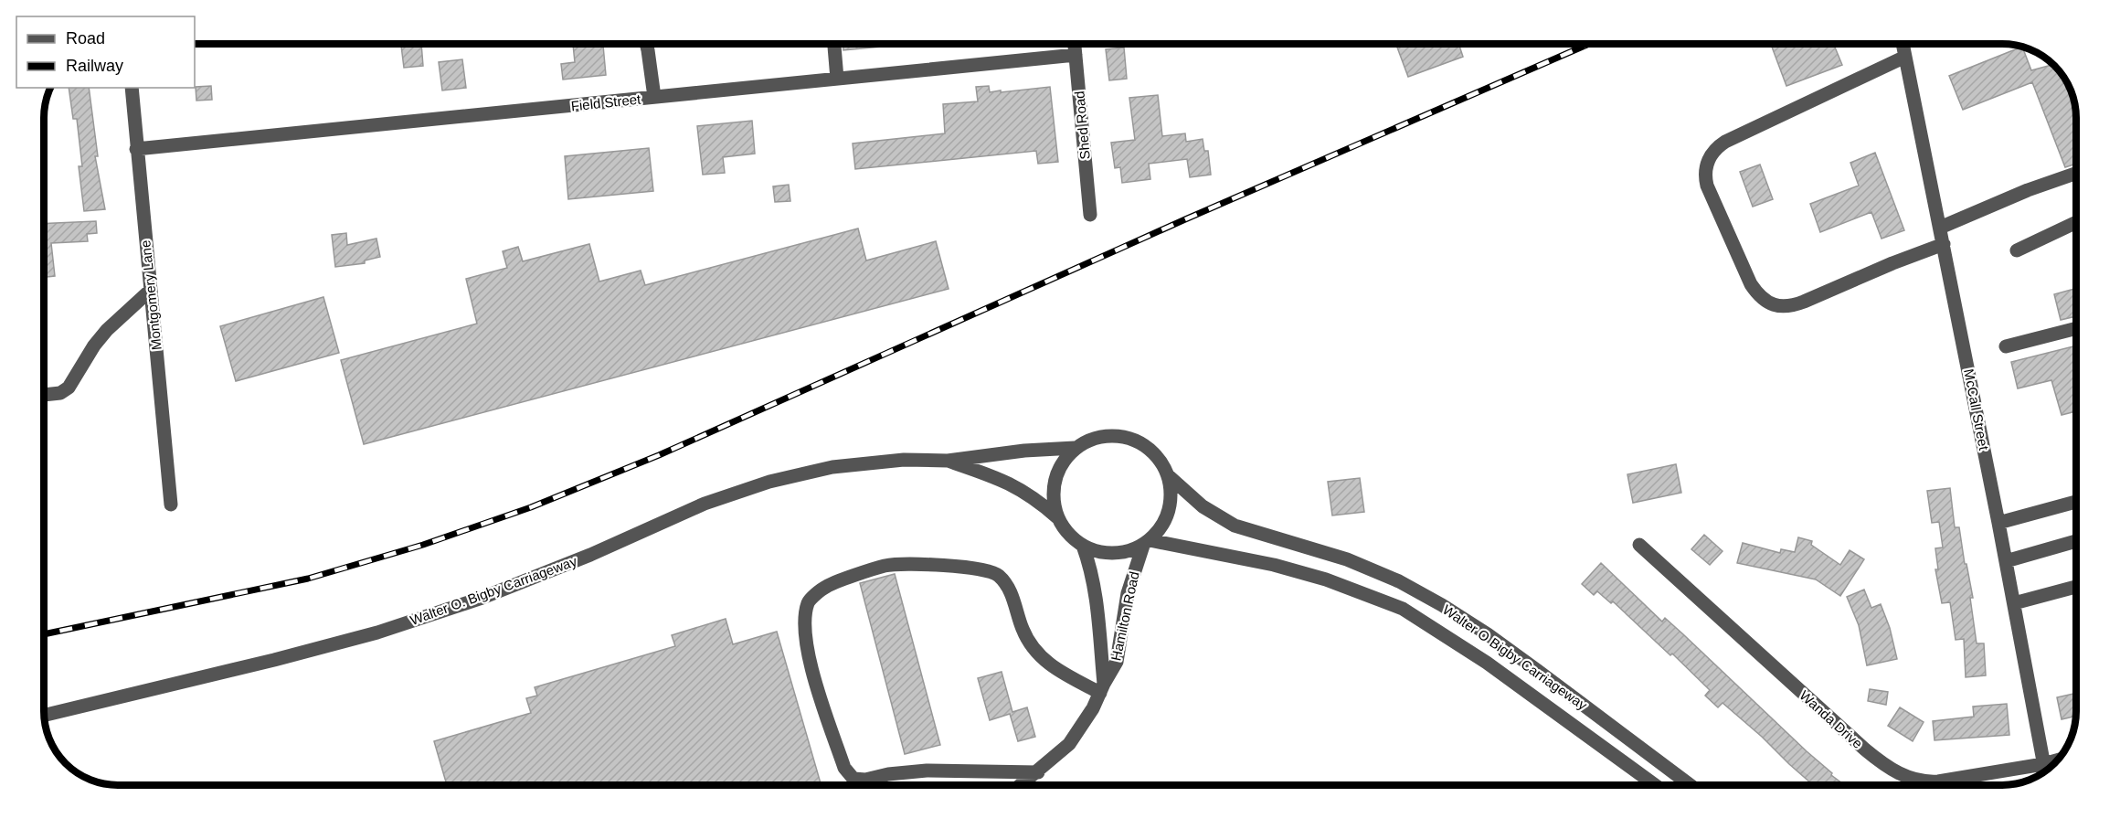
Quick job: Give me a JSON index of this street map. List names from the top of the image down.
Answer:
{
  "streets": {
    "street": [
      "Field Street",
      "Shed Road",
      "Montgomery Lane",
      "McCall Street",
      "Walter O. Bigby Carriageway",
      "Hamilton Road",
      "Walter O Bigby Carriageway",
      "Wanda Drive"
    ]
  },
  "crossings": [
    ["Field Street", "Shed Road"],
    ["Field Street", "Montgomery Lane"],
    ["McCall Street", "Wanda Drive"],
    ["Walter O. Bigby Carriageway", "Hamilton Road"],
    ["Walter O. Bigby Carriageway", "Walter O Bigby Carriageway"],
    ["Hamilton Road", "Walter O Bigby Carriageway"]
  ],
  "legend": ["Road", "Railway"]
}
